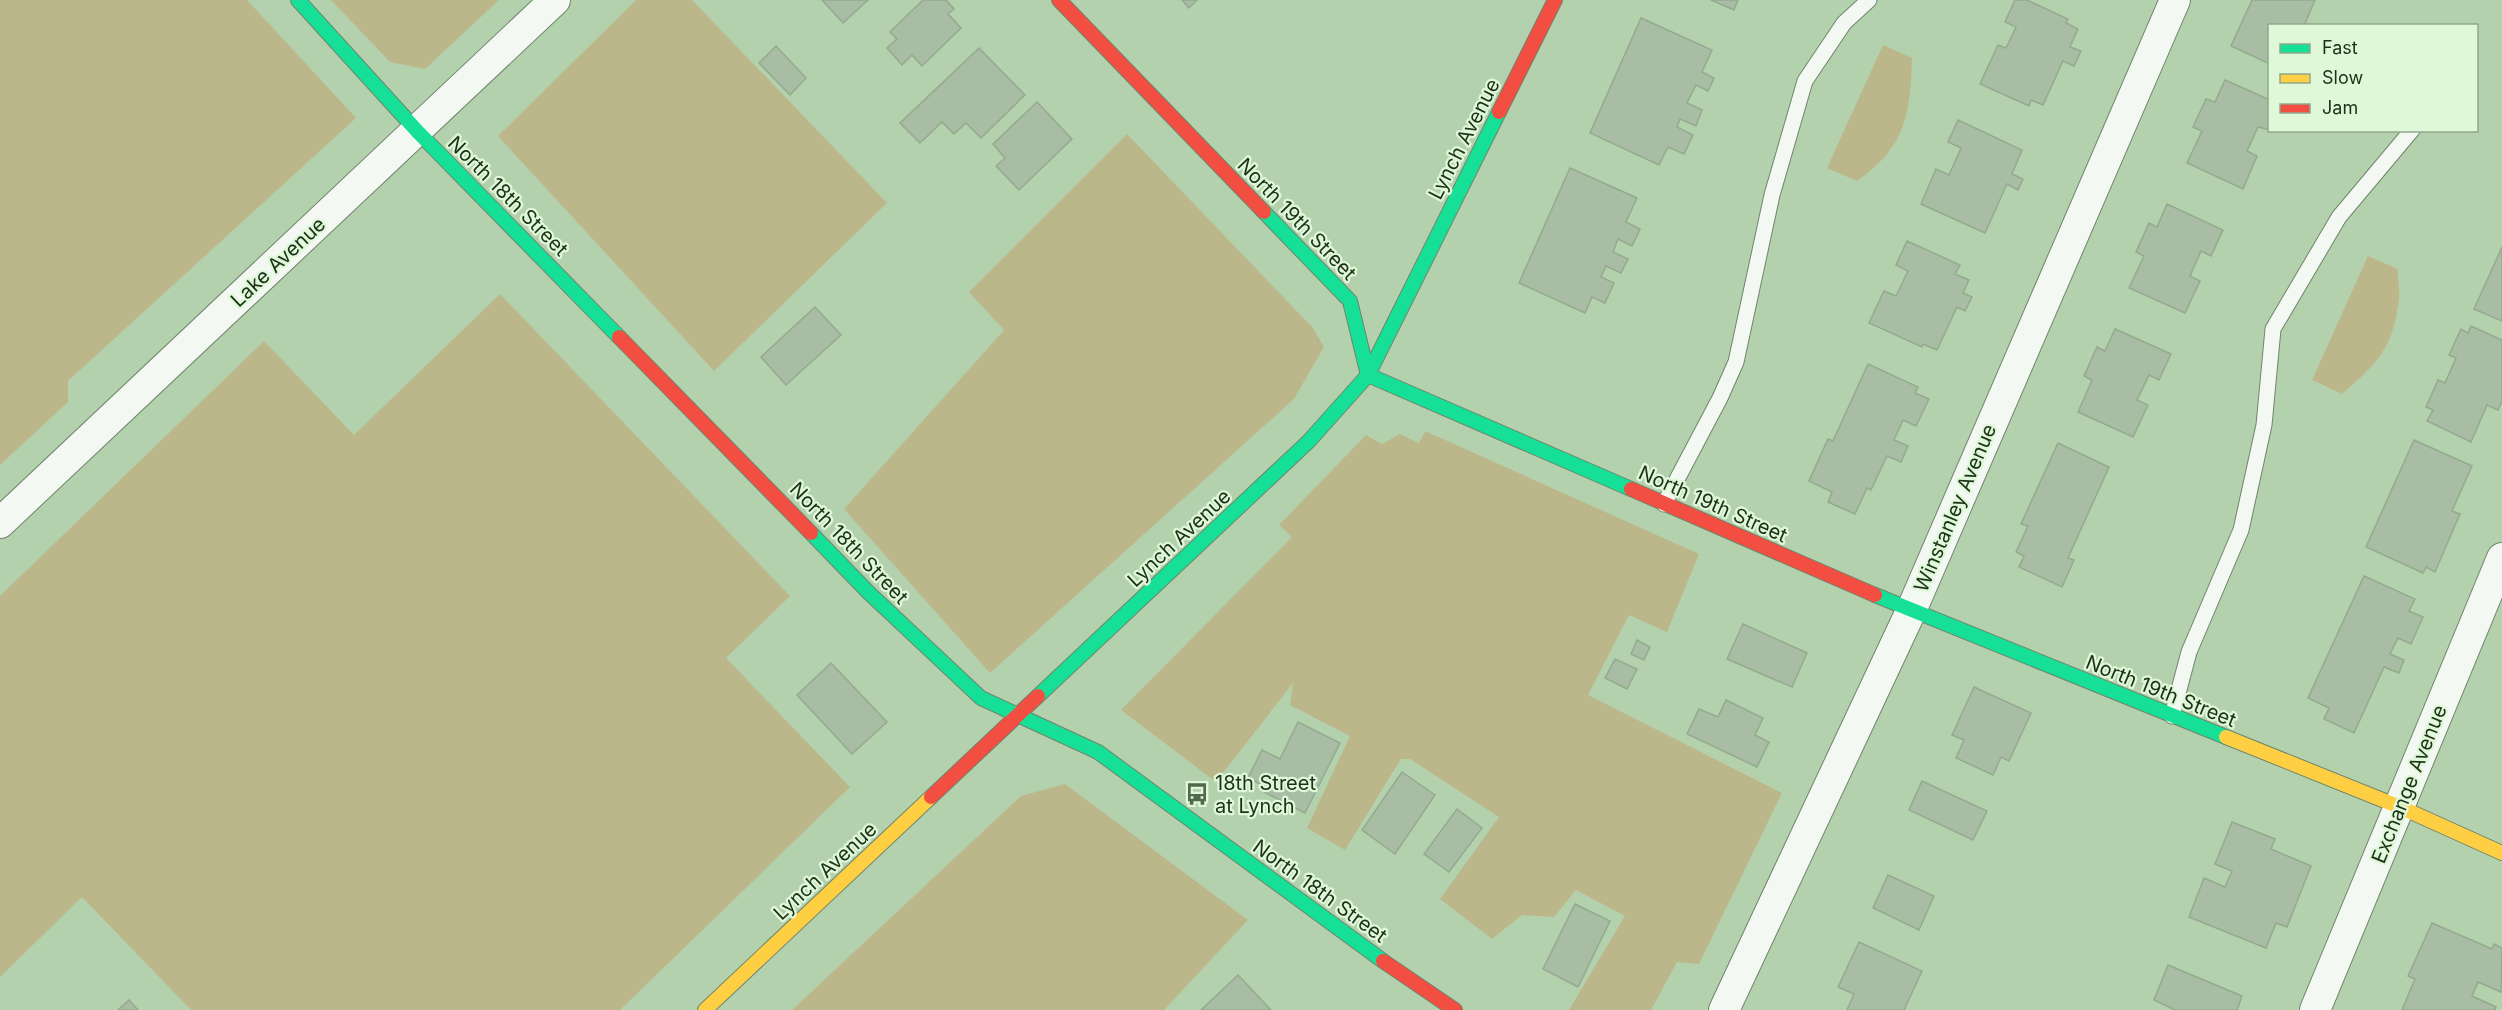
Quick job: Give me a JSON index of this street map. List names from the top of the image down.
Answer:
{
  "streets": {
    "street": [
      "Lynch Avenue",
      "North 18th Street",
      "North 19th Street",
      "Lake Avenue",
      "Winstanley Avenue",
      "Exchange Avenue"
    ]
  },
  "crossings": [
    ["Lynch Avenue", "North 18th Street"],
    ["Lynch Avenue", "North 19th Street"],
    ["North 18th Street", "Lake Avenue"],
    ["North 19th Street", "Winstanley Avenue"],
    ["North 19th Street", "Exchange Avenue"]
  ],
  "places": {
    "bus stop": ["18th Street at Lynch"]
  },
  "legend": ["Fast", "Slow", "Jam"]
}
